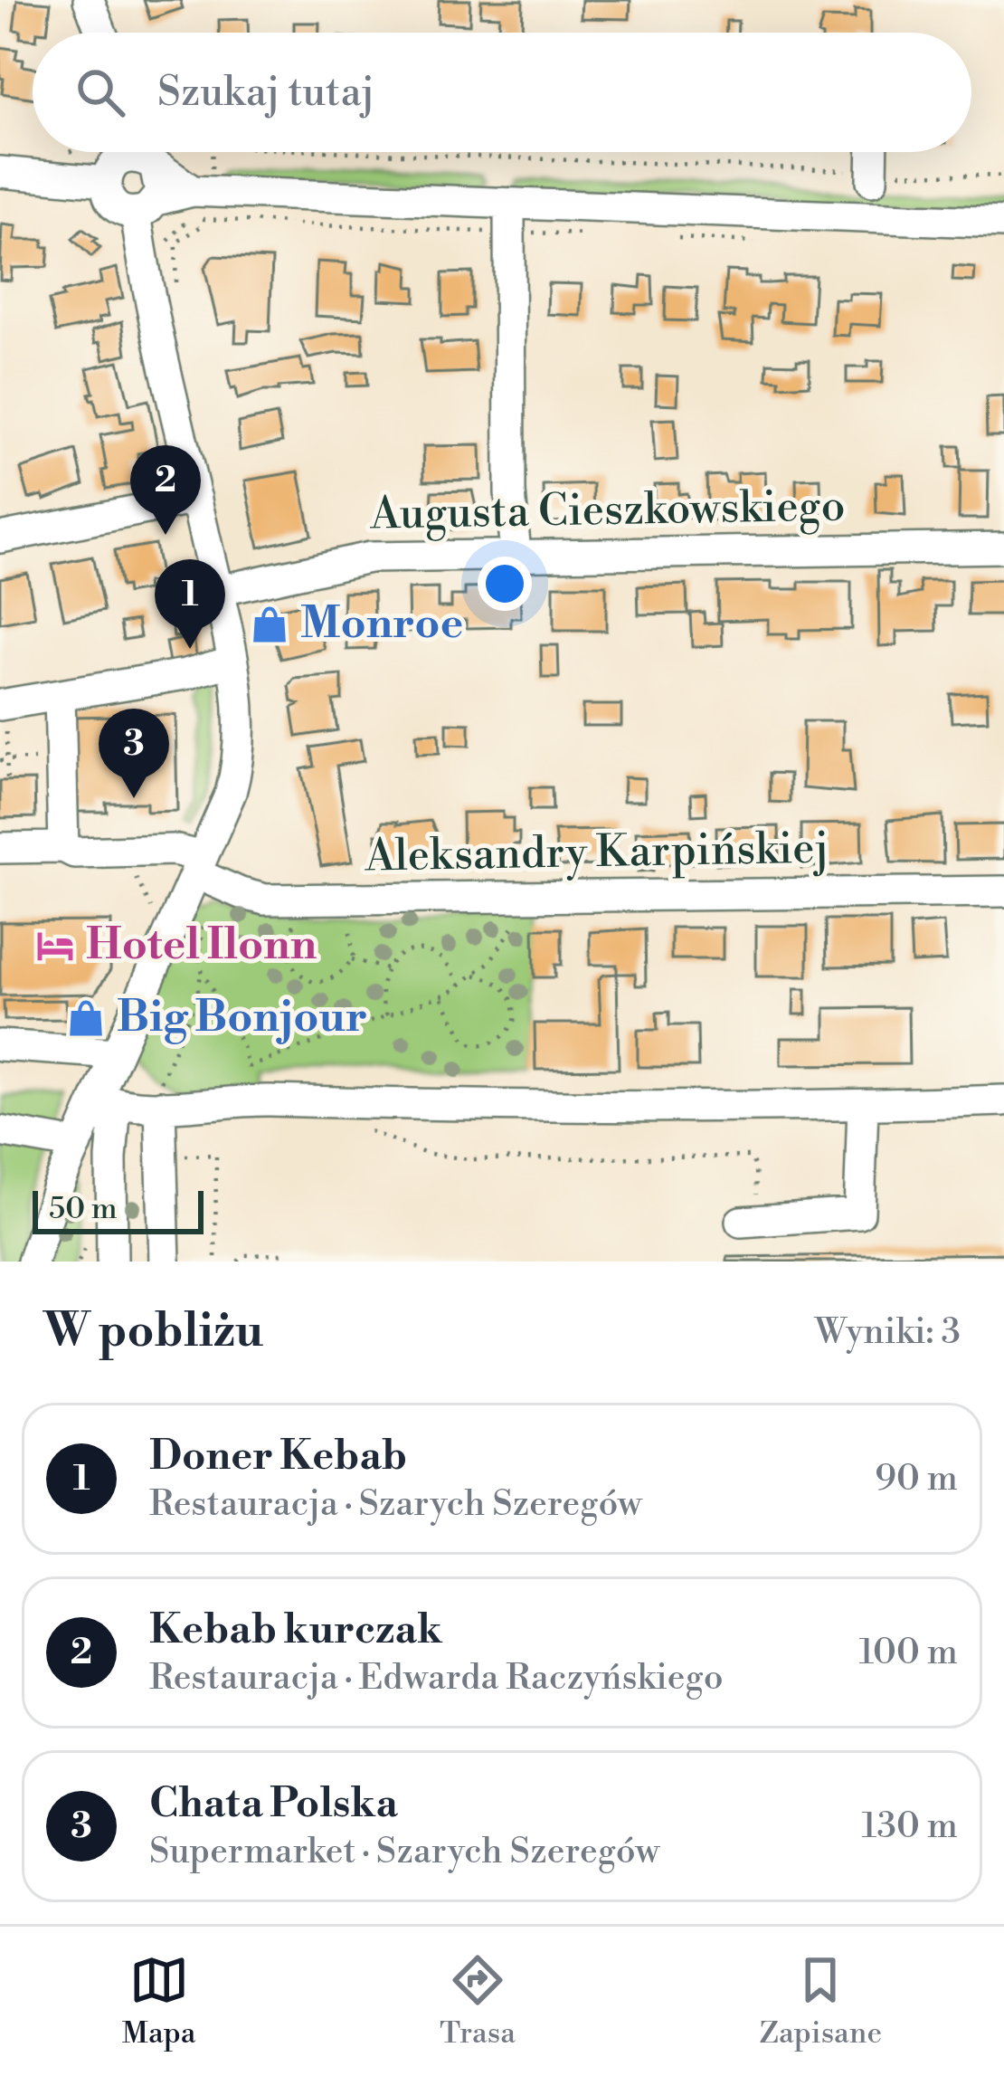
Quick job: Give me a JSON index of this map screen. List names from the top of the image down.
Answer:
{
  "streets": {
    "street": ["Augusta Cieszkowskiego", "Aleksandry Karpińskiej"]
  },
  "places": {
    "shop": ["Monroe", "Big Bonjour"],
    "hotel": ["Hotel Ilonn"]
  },
  "scale_bar": "50 m",
  "page": {
    "search": "Szukaj tutaj",
    "pins": ["2", "1", "3"],
    "scale": "50 m",
    "heading": ["W pobliżu", "Wyniki: 3"],
    "list": [
      {
        "mark": "1",
        "name": "Doner Kebab",
        "note": "Restauracja · Szarych Szeregów",
        "value": "90 m"
      },
      {
        "mark": "2",
        "name": "Kebab kurczak",
        "note": "Restauracja · Edwarda Raczyńskiego",
        "value": "100 m"
      },
      {
        "mark": "3",
        "name": "Chata Polska",
        "note": "Supermarket · Szarych Szeregów",
        "value": "130 m"
      }
    ],
    "nav": ["Mapa", "Trasa", "Zapisane"]
  }
}
